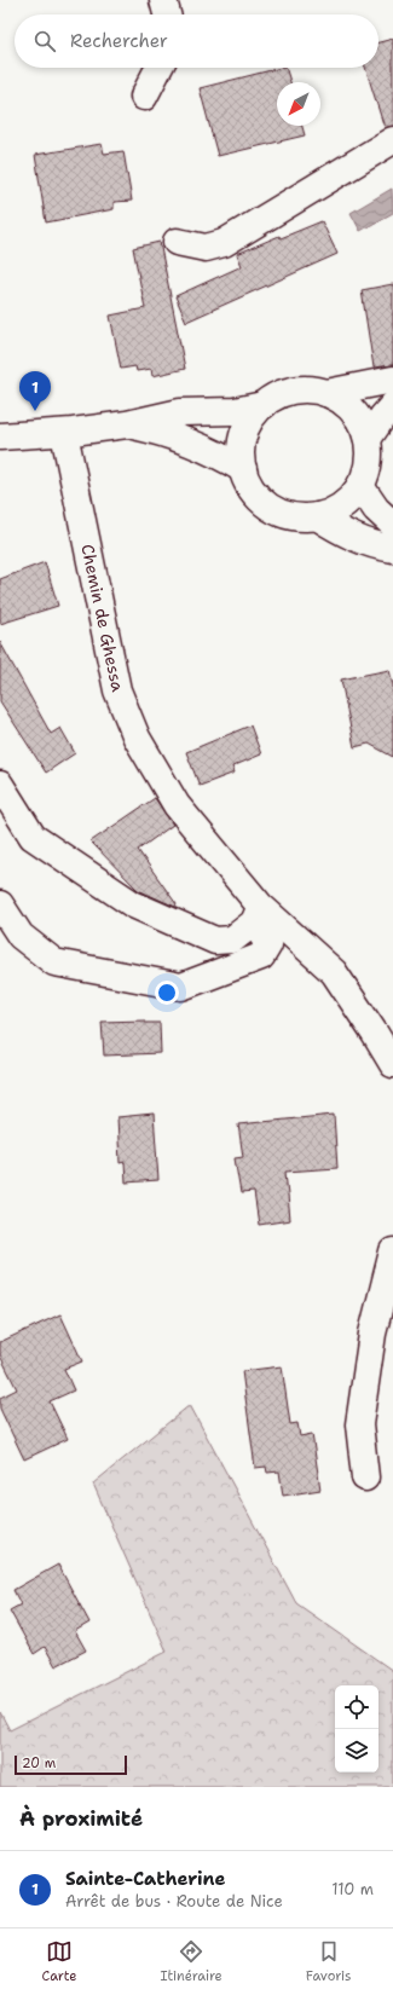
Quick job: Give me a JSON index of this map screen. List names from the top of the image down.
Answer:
{
  "streets": {
    "main road": ["Chemin de Ghessa"]
  },
  "scale_bar": "20 m",
  "north": "bottom left",
  "page": {
    "search": "Rechercher",
    "pins": "1",
    "scale": "20 m",
    "heading": "À proximité",
    "list": [
      {
        "mark": "1",
        "name": "Sainte-Catherine",
        "note": "Arrêt de bus · Route de Nice",
        "value": "110 m"
      }
    ],
    "nav": ["Carte", "Itinéraire", "Favoris"]
  }
}
